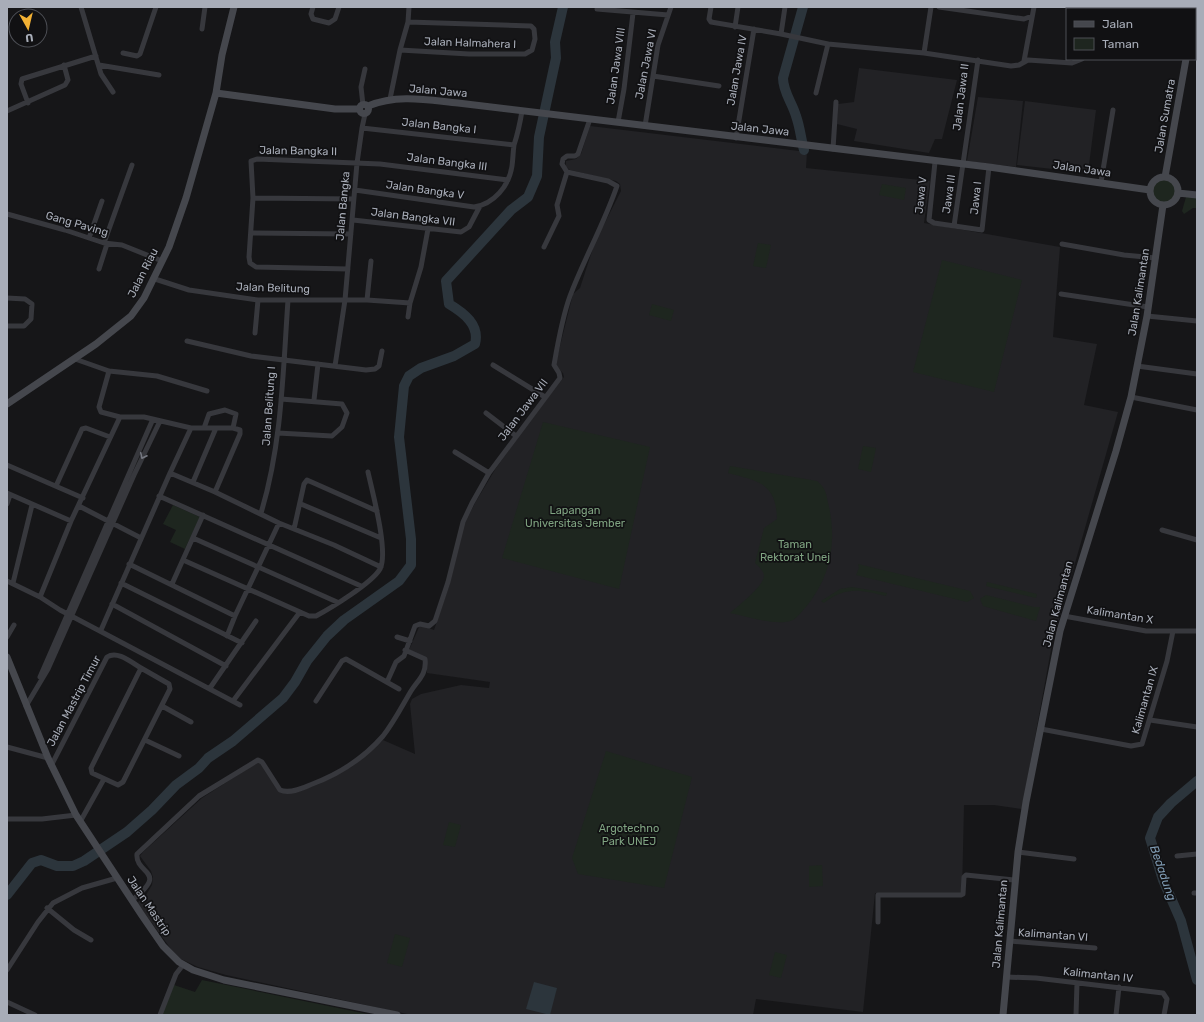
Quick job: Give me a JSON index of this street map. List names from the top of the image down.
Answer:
{
  "streets": {
    "main road": [
      "Jalan Jawa",
      "Jalan Sumatra",
      "Jalan Riau",
      "Jalan Kalimantan",
      "Jalan Mastrip"
    ],
    "street": [
      "Jalan Halmahera I",
      "Jalan Jawa VI",
      "Jalan Jawa VIII",
      "Jalan Jawa IV",
      "Jalan Jawa II",
      "Jalan Bangka I",
      "Jalan Bangka II",
      "Jalan Bangka III",
      "Jalan Bangka V",
      "Jawa III",
      "Jawa V",
      "Jawa I",
      "Jalan Bangka",
      "Jalan Bangka VII",
      "Gang Paving",
      "Jalan Belitung",
      "Jalan Belitung I",
      "Jalan Jawa VII",
      "Kalimantan X",
      "Kalimantan IX",
      "Jalan Mastrip Timur",
      "Kalimantan VI",
      "Kalimantan IV"
    ]
  },
  "crossings": [
    ["Jalan Jawa VI", "Jalan Jawa"],
    ["Jalan Jawa VIII", "Jalan Jawa"],
    ["Jalan Jawa IV", "Jalan Jawa"],
    ["Jalan Jawa IV", "Jalan Jawa II"],
    ["Jalan Jawa", "Jalan Jawa II"],
    ["Jalan Jawa", "Jalan Sumatra"],
    ["Jalan Jawa", "Jawa III"],
    ["Jalan Jawa", "Jawa V"],
    ["Jalan Jawa", "Jawa I"],
    ["Jalan Jawa", "Jalan Bangka"],
    ["Jalan Jawa", "Jalan Riau"],
    ["Jalan Jawa", "Jalan Kalimantan"],
    ["Jalan Jawa II", "Jawa III"],
    ["Jalan Sumatra", "Jalan Kalimantan"],
    ["Jalan Bangka I", "Jalan Bangka"],
    ["Jalan Bangka II", "Jalan Bangka III"],
    ["Jalan Bangka II", "Jalan Bangka"],
    ["Jalan Bangka III", "Jalan Bangka V"],
    ["Jalan Bangka III", "Jalan Bangka"],
    ["Jalan Bangka V", "Jalan Bangka"],
    ["Jalan Bangka V", "Jalan Bangka VII"],
    ["Jawa III", "Jawa V"],
    ["Jawa III", "Jawa I"],
    ["Jawa V", "Jawa I"],
    ["Jalan Bangka", "Jalan Bangka VII"],
    ["Jalan Bangka", "Jalan Belitung"],
    ["Gang Paving", "Jalan Riau"],
    ["Jalan Riau", "Jalan Belitung"],
    ["Jalan Belitung", "Jalan Belitung I"],
    ["Jalan Kalimantan", "Kalimantan X"],
    ["Jalan Kalimantan", "Kalimantan IX"],
    ["Jalan Kalimantan", "Kalimantan VI"],
    ["Jalan Kalimantan", "Kalimantan IV"],
    ["Kalimantan X", "Kalimantan IX"],
    ["Jalan Mastrip Timur", "Jalan Mastrip"]
  ],
  "water": ["Bedadung"],
  "parks": ["Lapangan Universitas Jember", "Taman Rektorat Unej", "Argotechno Park UNEJ"],
  "legend": ["Jalan", "Taman"],
  "north": "bottom"
}
